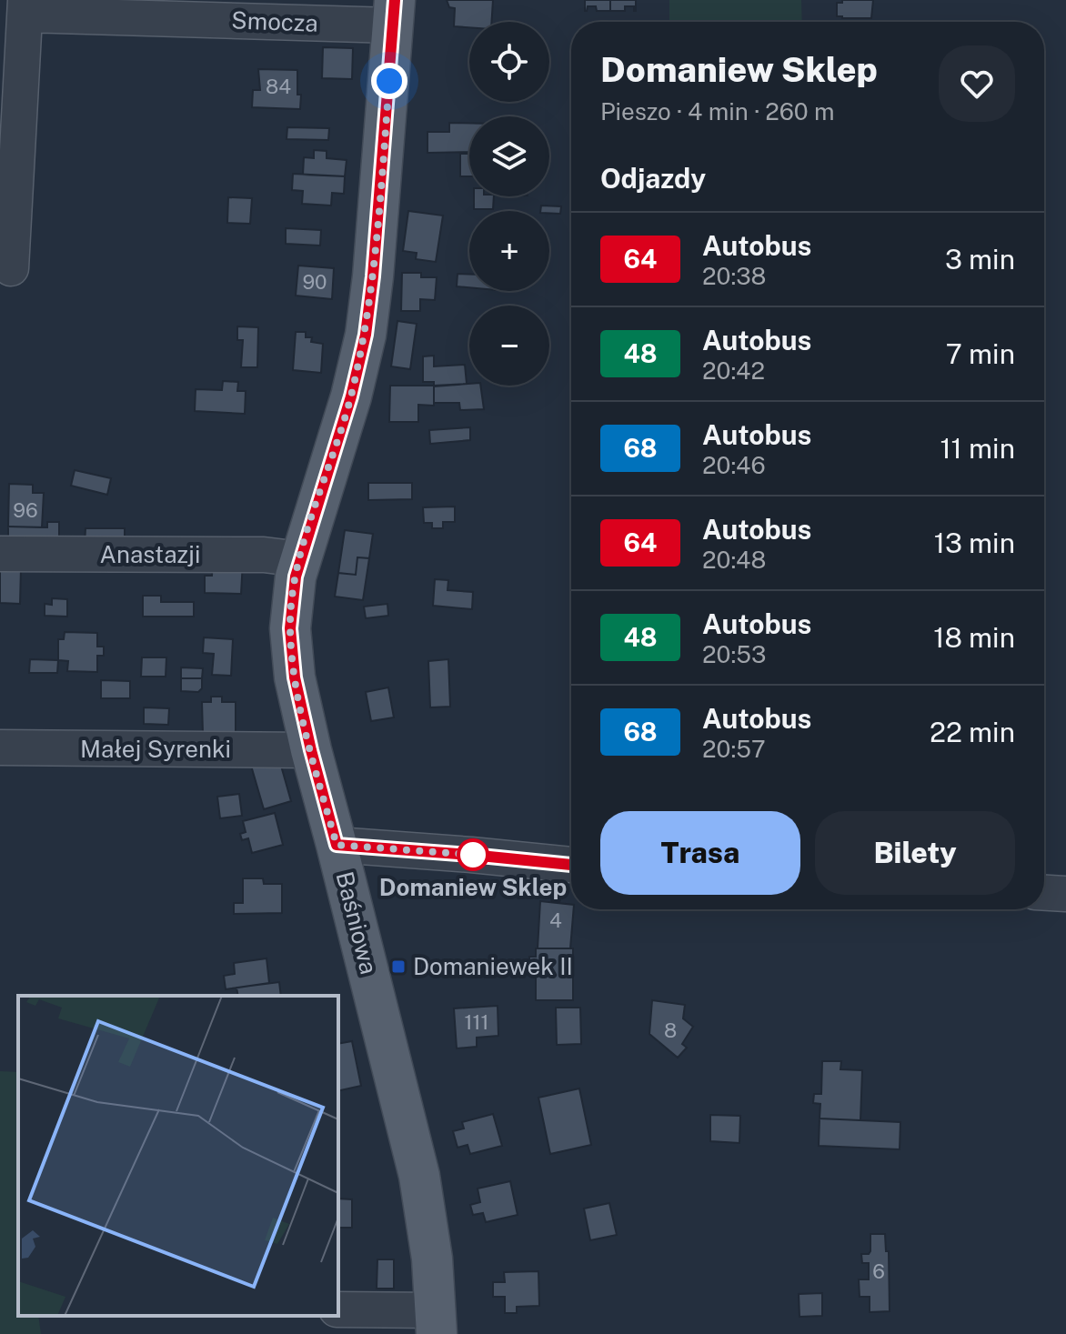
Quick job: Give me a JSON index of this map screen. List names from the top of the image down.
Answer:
{
  "streets": {
    "main road": ["Baśniowa"],
    "street": ["Smocza", "Anastazji", "Małej Syrenki"]
  },
  "crossings": [
    ["Smocza", "Baśniowa"],
    ["Anastazji", "Baśniowa"],
    ["Małej Syrenki", "Baśniowa"]
  ],
  "places": {
    "other": ["Domaniew Sklep"],
    "transit": ["Domaniewek II"]
  },
  "lines": ["bus line 64"],
  "house_numbers": [
    "84",
    "90",
    "96",
    "4",
    "111",
    "8",
    "6"
  ],
  "page": {
    "map_buttons": ["+", "−"],
    "heading": [
      ["Domaniew Sklep", "Pieszo · 4 min · 260 m"],
      "Odjazdy"
    ],
    "list": [
      {
        "mark": "64",
        "name": "Autobus",
        "note": "20:38",
        "value": "3 min"
      },
      {
        "mark": "48",
        "name": "Autobus",
        "note": "20:42",
        "value": "7 min"
      },
      {
        "mark": "68",
        "name": "Autobus",
        "note": "20:46",
        "value": "11 min"
      },
      {
        "mark": "64",
        "name": "Autobus",
        "note": "20:48",
        "value": "13 min"
      },
      {
        "mark": "48",
        "name": "Autobus",
        "note": "20:53",
        "value": "18 min"
      },
      {
        "mark": "68",
        "name": "Autobus",
        "note": "20:57",
        "value": "22 min"
      }
    ],
    "buttons": ["Trasa", "Bilety"]
  }
}
